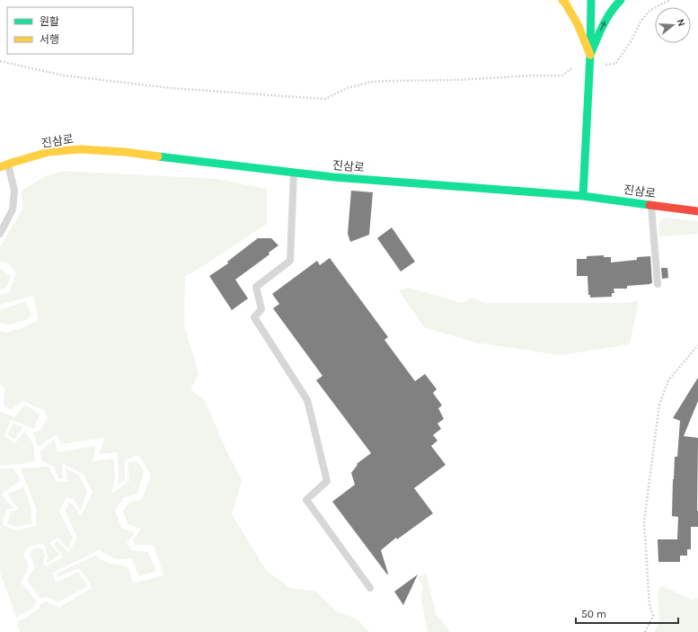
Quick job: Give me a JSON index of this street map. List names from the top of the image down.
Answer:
{
  "streets": {
    "street": ["진삼로"]
  },
  "legend": ["원활", "서행"],
  "scale_bar": "50 m",
  "north": "right"
}
